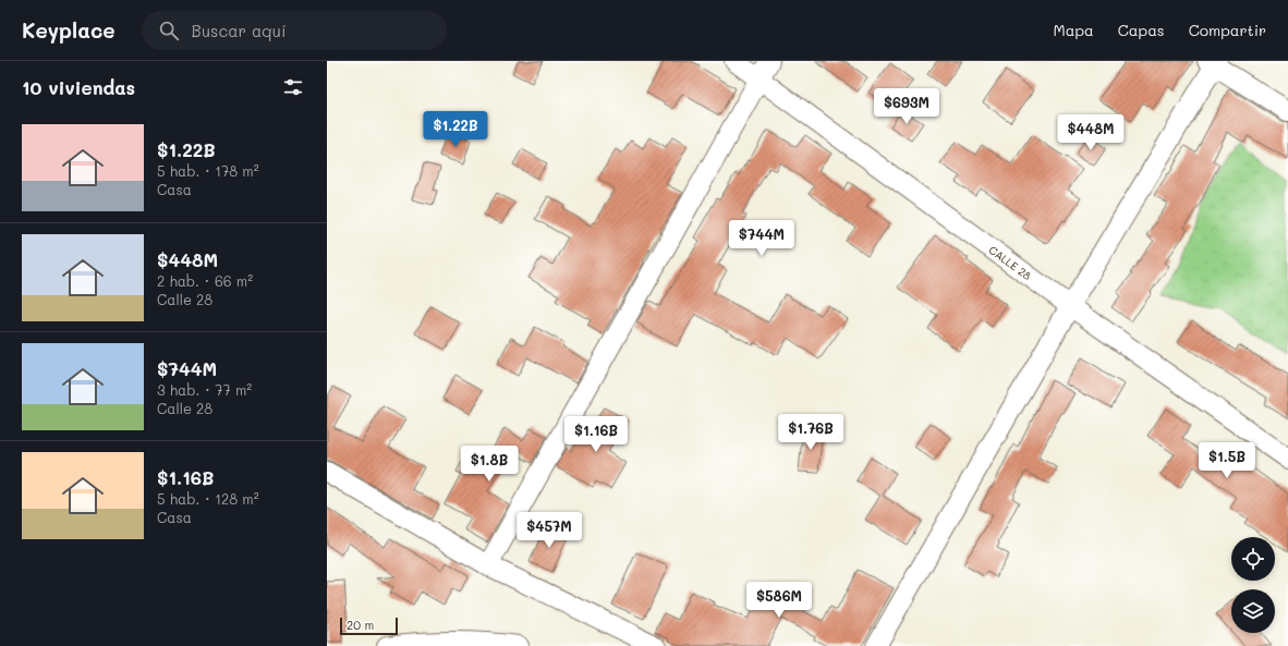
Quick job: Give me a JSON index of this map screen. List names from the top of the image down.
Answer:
{
  "streets": {
    "street": ["CALLE 28"]
  },
  "scale_bar": "20 m",
  "page": {
    "header": "Keyplace",
    "search": "Buscar aquí",
    "nav": ["Mapa", "Capas", "Compartir"],
    "heading": "10 viviendas",
    "price": [
      "$693M",
      "$1.22B",
      "$448M",
      "$744M",
      "$1.76B",
      "$1.16B",
      "$1.5B",
      "$1.8B",
      "$457M",
      "$586M"
    ],
    "list": [
      {
        "name": "$1.22B",
        "note": "5 hab. · 178 m² · Casa"
      },
      {
        "name": "$448M",
        "note": "2 hab. · 66 m² · Calle 28"
      },
      {
        "name": "$744M",
        "note": "3 hab. · 77 m² · Calle 28"
      },
      {
        "name": "$1.16B",
        "note": "5 hab. · 128 m² · Casa"
      }
    ],
    "scale": "20 m"
  }
}
